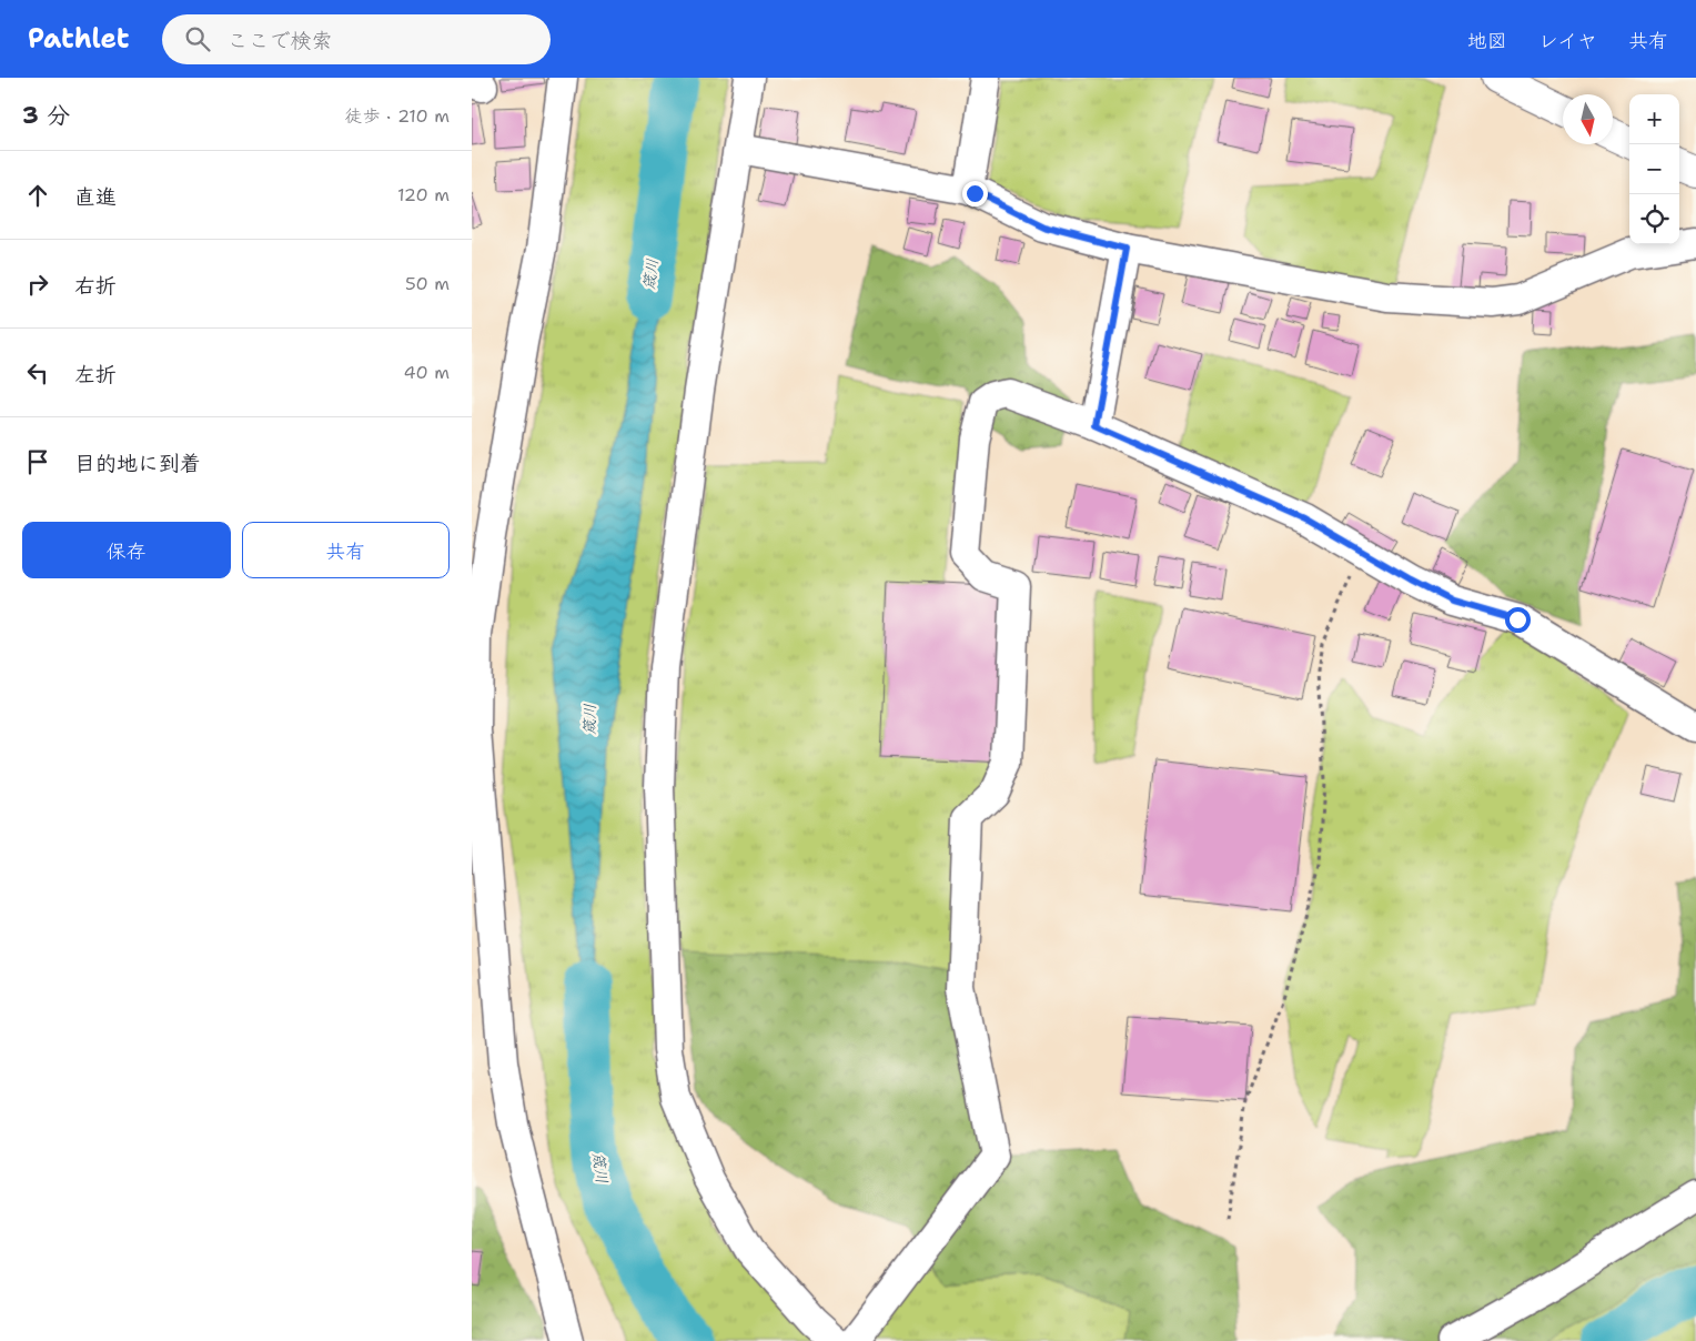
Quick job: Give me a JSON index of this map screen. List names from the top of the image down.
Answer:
{
  "water": ["筬川"],
  "north": "bottom",
  "page": {
    "header": "Pathlet",
    "search": "ここで検索",
    "nav": ["地図", "レイヤ", "共有"],
    "heading": ["3 分", "徒歩 · 210 m"],
    "map_buttons": ["+", "−"],
    "list": [
      ["直進", "120 m"],
      ["右折", "50 m"],
      ["左折", "40 m"],
      "目的地に到着"
    ],
    "buttons": ["保存", "共有"]
  }
}
